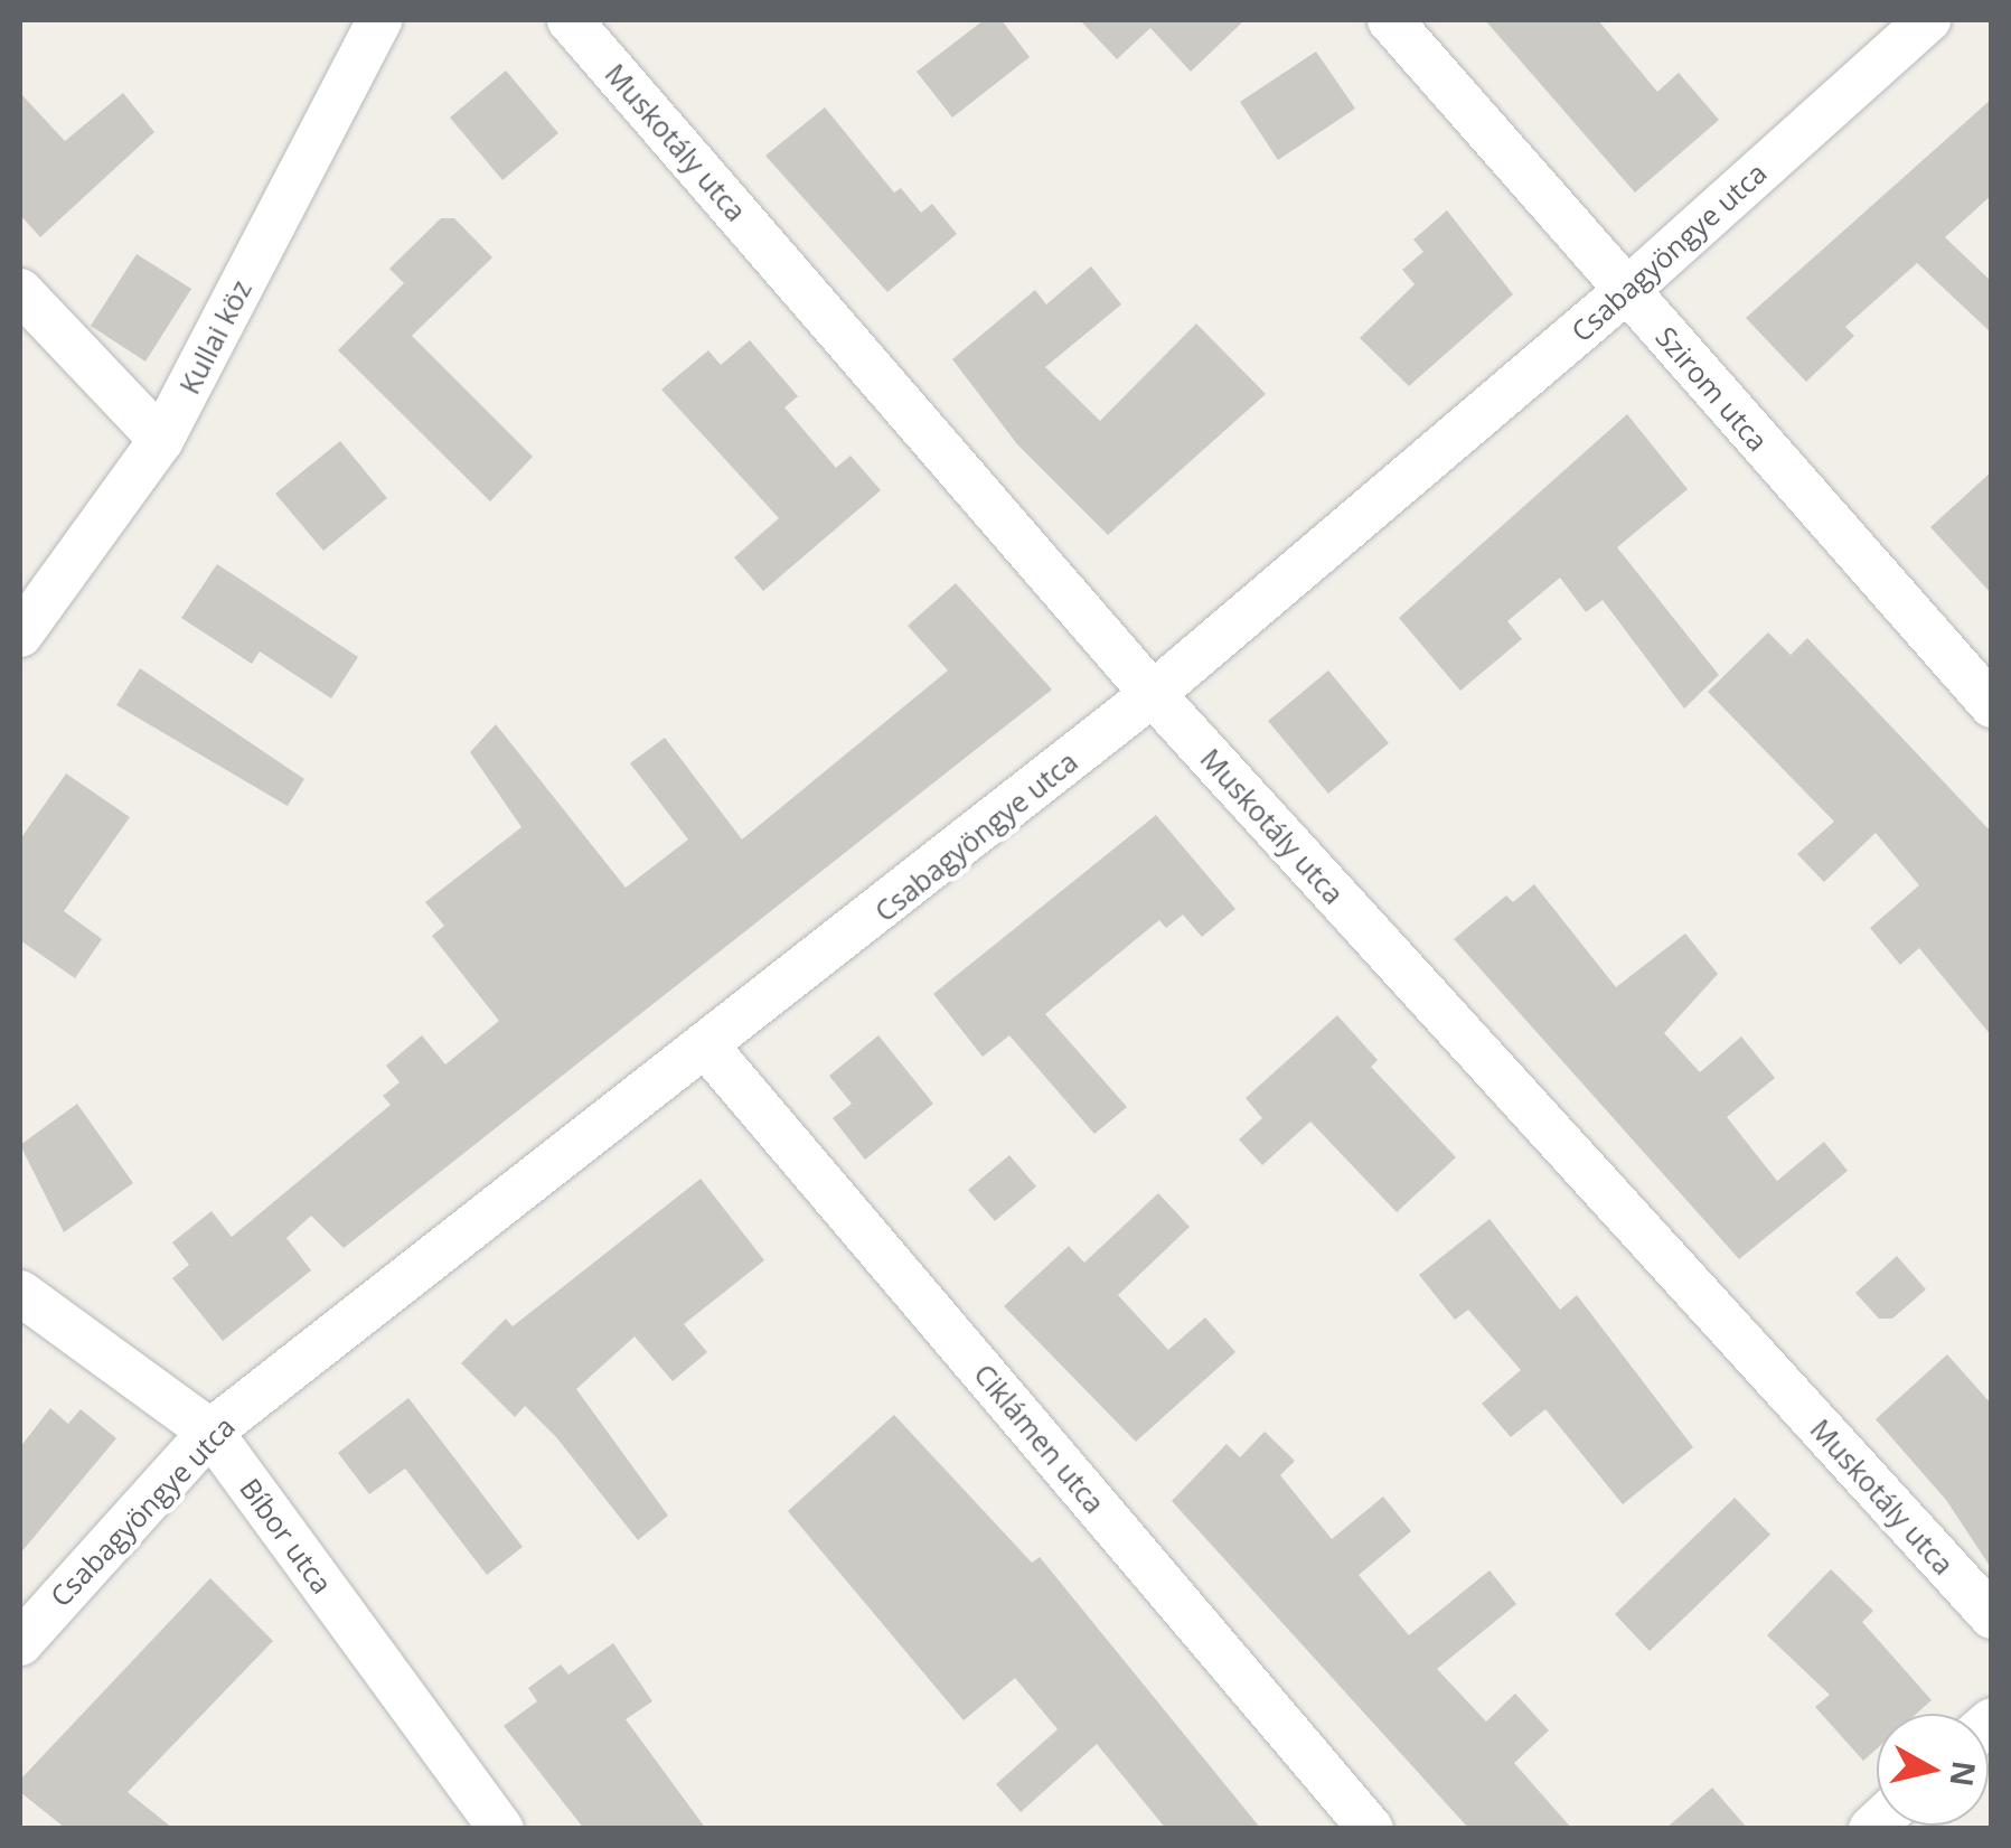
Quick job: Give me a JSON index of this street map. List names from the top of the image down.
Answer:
{
  "streets": {
    "street": [
      "Muskotály utca",
      "Csabagyöngye utca",
      "Kullai köz",
      "Szirom utca",
      "Ciklámen utca",
      "Bíbor utca"
    ]
  },
  "crossings": [
    ["Muskotály utca", "Csabagyöngye utca"],
    ["Csabagyöngye utca", "Szirom utca"],
    ["Csabagyöngye utca", "Ciklámen utca"],
    ["Csabagyöngye utca", "Bíbor utca"]
  ],
  "north": "right"
}
